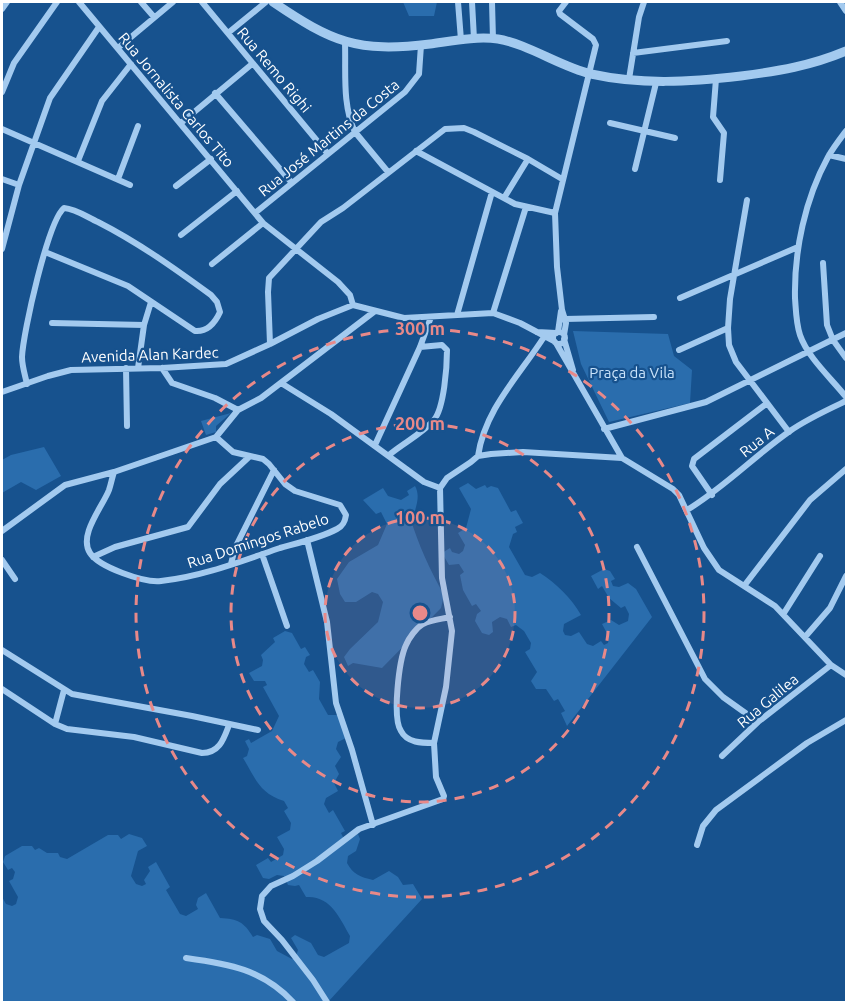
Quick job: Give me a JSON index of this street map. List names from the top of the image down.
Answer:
{
  "streets": {
    "street": [
      "Rua Remo Righi",
      "Rua Jornalista Carlos Tito",
      "Rua José Martins da Costa",
      "Avenida Alan Kardec",
      "Rua A",
      "Rua Domingos Rabelo",
      "Rua Galilea"
    ]
  },
  "crossings": [
    ["Rua Remo Righi", "Rua José Martins da Costa"],
    ["Rua Jornalista Carlos Tito", "Rua José Martins da Costa"],
    ["Rua Jornalista Carlos Tito", "Avenida Alan Kardec"]
  ],
  "parks": ["Praça da Vila"],
  "rings": ["300 m", "200 m", "100 m"]
}
